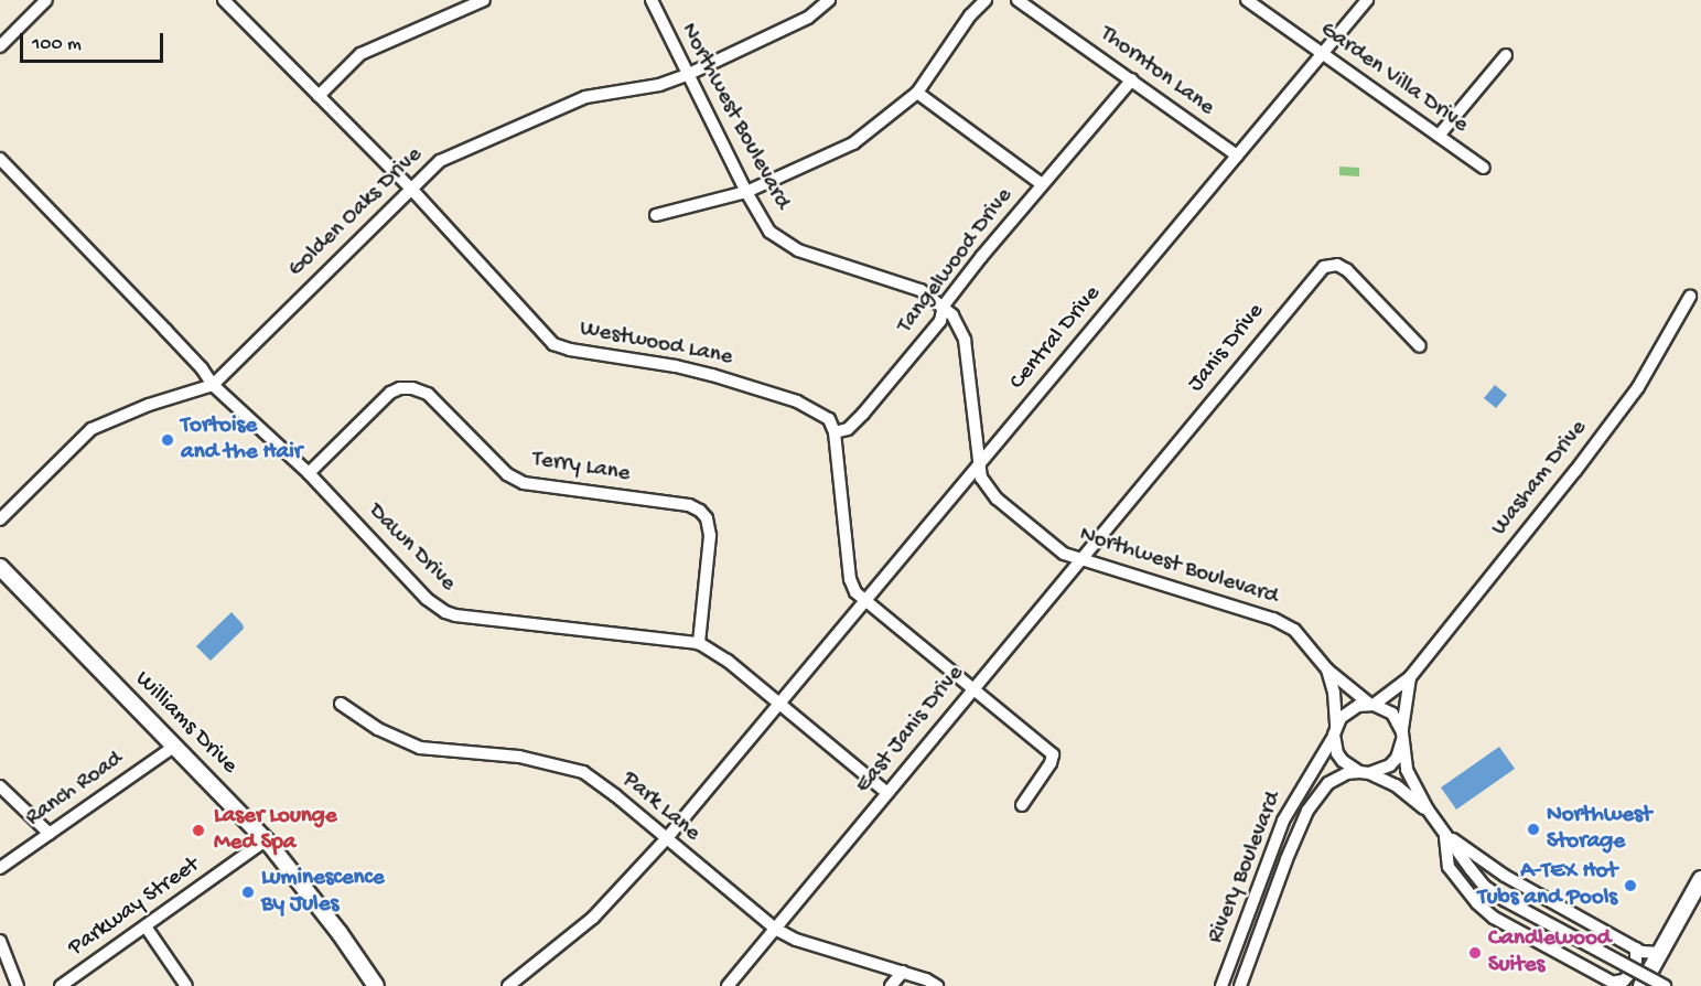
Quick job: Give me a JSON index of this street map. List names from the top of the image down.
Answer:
{
  "streets": {
    "main road": ["Williams Drive"],
    "street": [
      "Thornton Lane",
      "Garden Villa Drive",
      "Northwest Boulevard",
      "Golden Oaks Drive",
      "Tangelwood Drive",
      "Central Drive",
      "Westwood Lane",
      "Janis Drive",
      "Terry Lane",
      "Washam Drive",
      "Dawn Drive",
      "East Janis Drive",
      "Ranch Road",
      "Park Lane",
      "Rivery Boulevard",
      "Parkway Street"
    ]
  },
  "crossings": [
    ["Thornton Lane", "Tangelwood Drive"],
    ["Thornton Lane", "Central Drive"],
    ["Garden Villa Drive", "Central Drive"],
    ["Northwest Boulevard", "Golden Oaks Drive"],
    ["Northwest Boulevard", "Tangelwood Drive"],
    ["Northwest Boulevard", "Central Drive"],
    ["Northwest Boulevard", "Janis Drive"],
    ["Northwest Boulevard", "Washam Drive"],
    ["Northwest Boulevard", "East Janis Drive"],
    ["Northwest Boulevard", "Rivery Boulevard"],
    ["Golden Oaks Drive", "Westwood Lane"],
    ["Golden Oaks Drive", "Dawn Drive"],
    ["Tangelwood Drive", "Westwood Lane"],
    ["Central Drive", "Dawn Drive"],
    ["Central Drive", "Park Lane"],
    ["Janis Drive", "East Janis Drive"],
    ["Terry Lane", "Dawn Drive"],
    ["Washam Drive", "Rivery Boulevard"],
    ["Dawn Drive", "East Janis Drive"],
    ["Williams Drive", "Ranch Road"],
    ["Williams Drive", "Parkway Street"],
    ["East Janis Drive", "Park Lane"]
  ],
  "places": [
    "Tortoise and the Hair",
    "Northwest Storage",
    "Laser Lounge Med Spa",
    "A-TEX Hot Tubs and Pools",
    "Luminescence By Jules",
    "Candlewood Suites"
  ],
  "scale_bar": "100 m"
}
